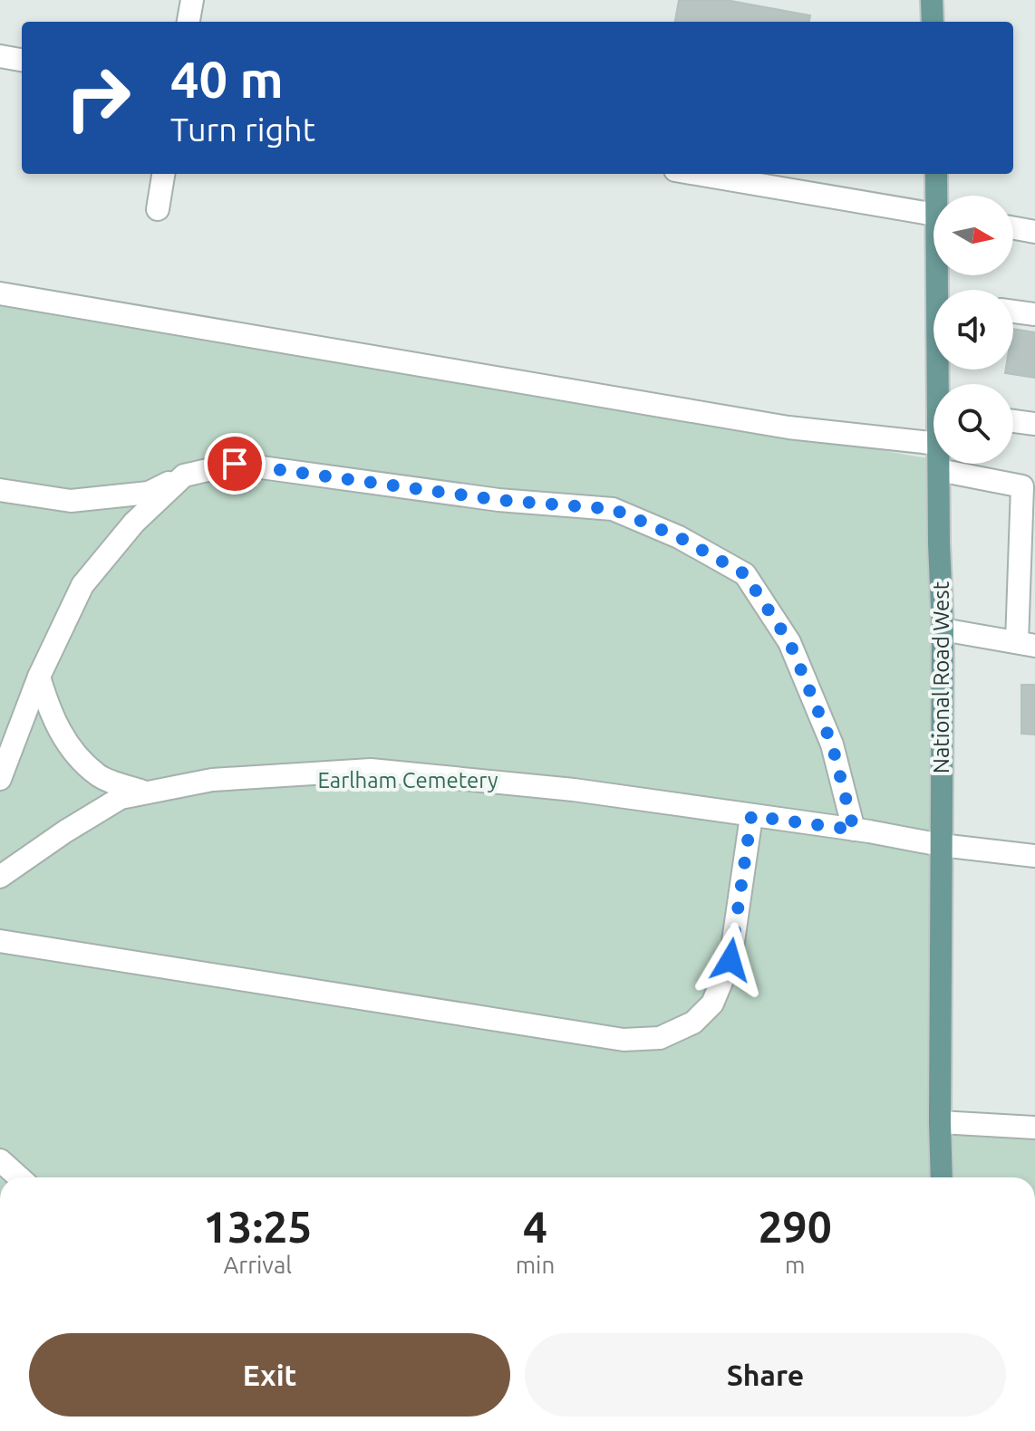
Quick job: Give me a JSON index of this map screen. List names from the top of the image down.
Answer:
{
  "streets": {
    "main road": ["National Road West"]
  },
  "parks": ["Earlham Cemetery"],
  "north": "right",
  "page": {
    "turn": ["40 m", "Turn right"],
    "eta": [
      "13:25",
      "Arrival",
      "4",
      "min",
      "290",
      "m"
    ],
    "buttons": ["Exit", "Share"]
  }
}
